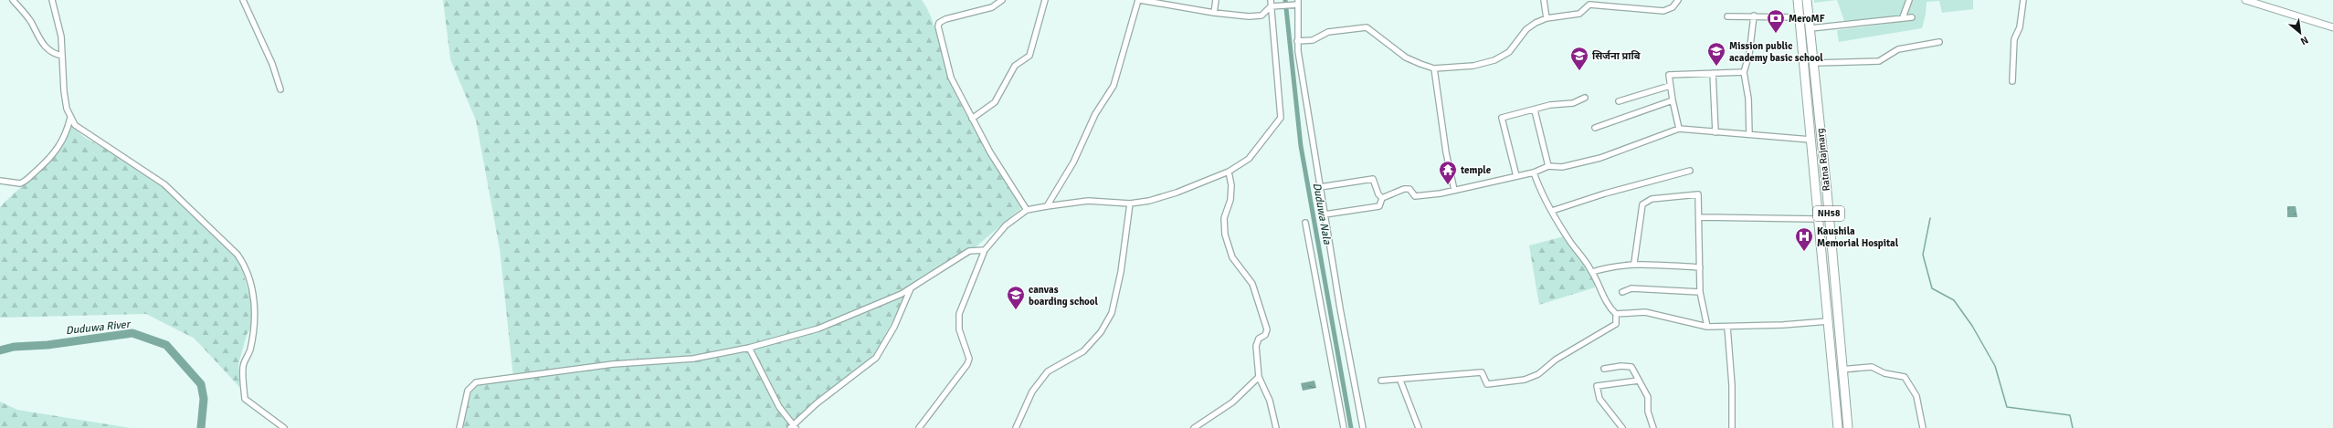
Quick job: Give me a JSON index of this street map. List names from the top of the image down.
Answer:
{
  "streets": {
    "highway": ["Ratna Rajmarg", "NH58"]
  },
  "water": ["Duduwa Nala", "Duduwa River"],
  "places": {
    "bank": ["MeroMF"],
    "school or university": ["Mission public academy basic school", "सिर्जना प्राबि", "canvas boarding school"],
    "temple": ["temple"],
    "hospital": ["Kaushila Memorial Hospital"]
  },
  "north": "bottom right"
}
